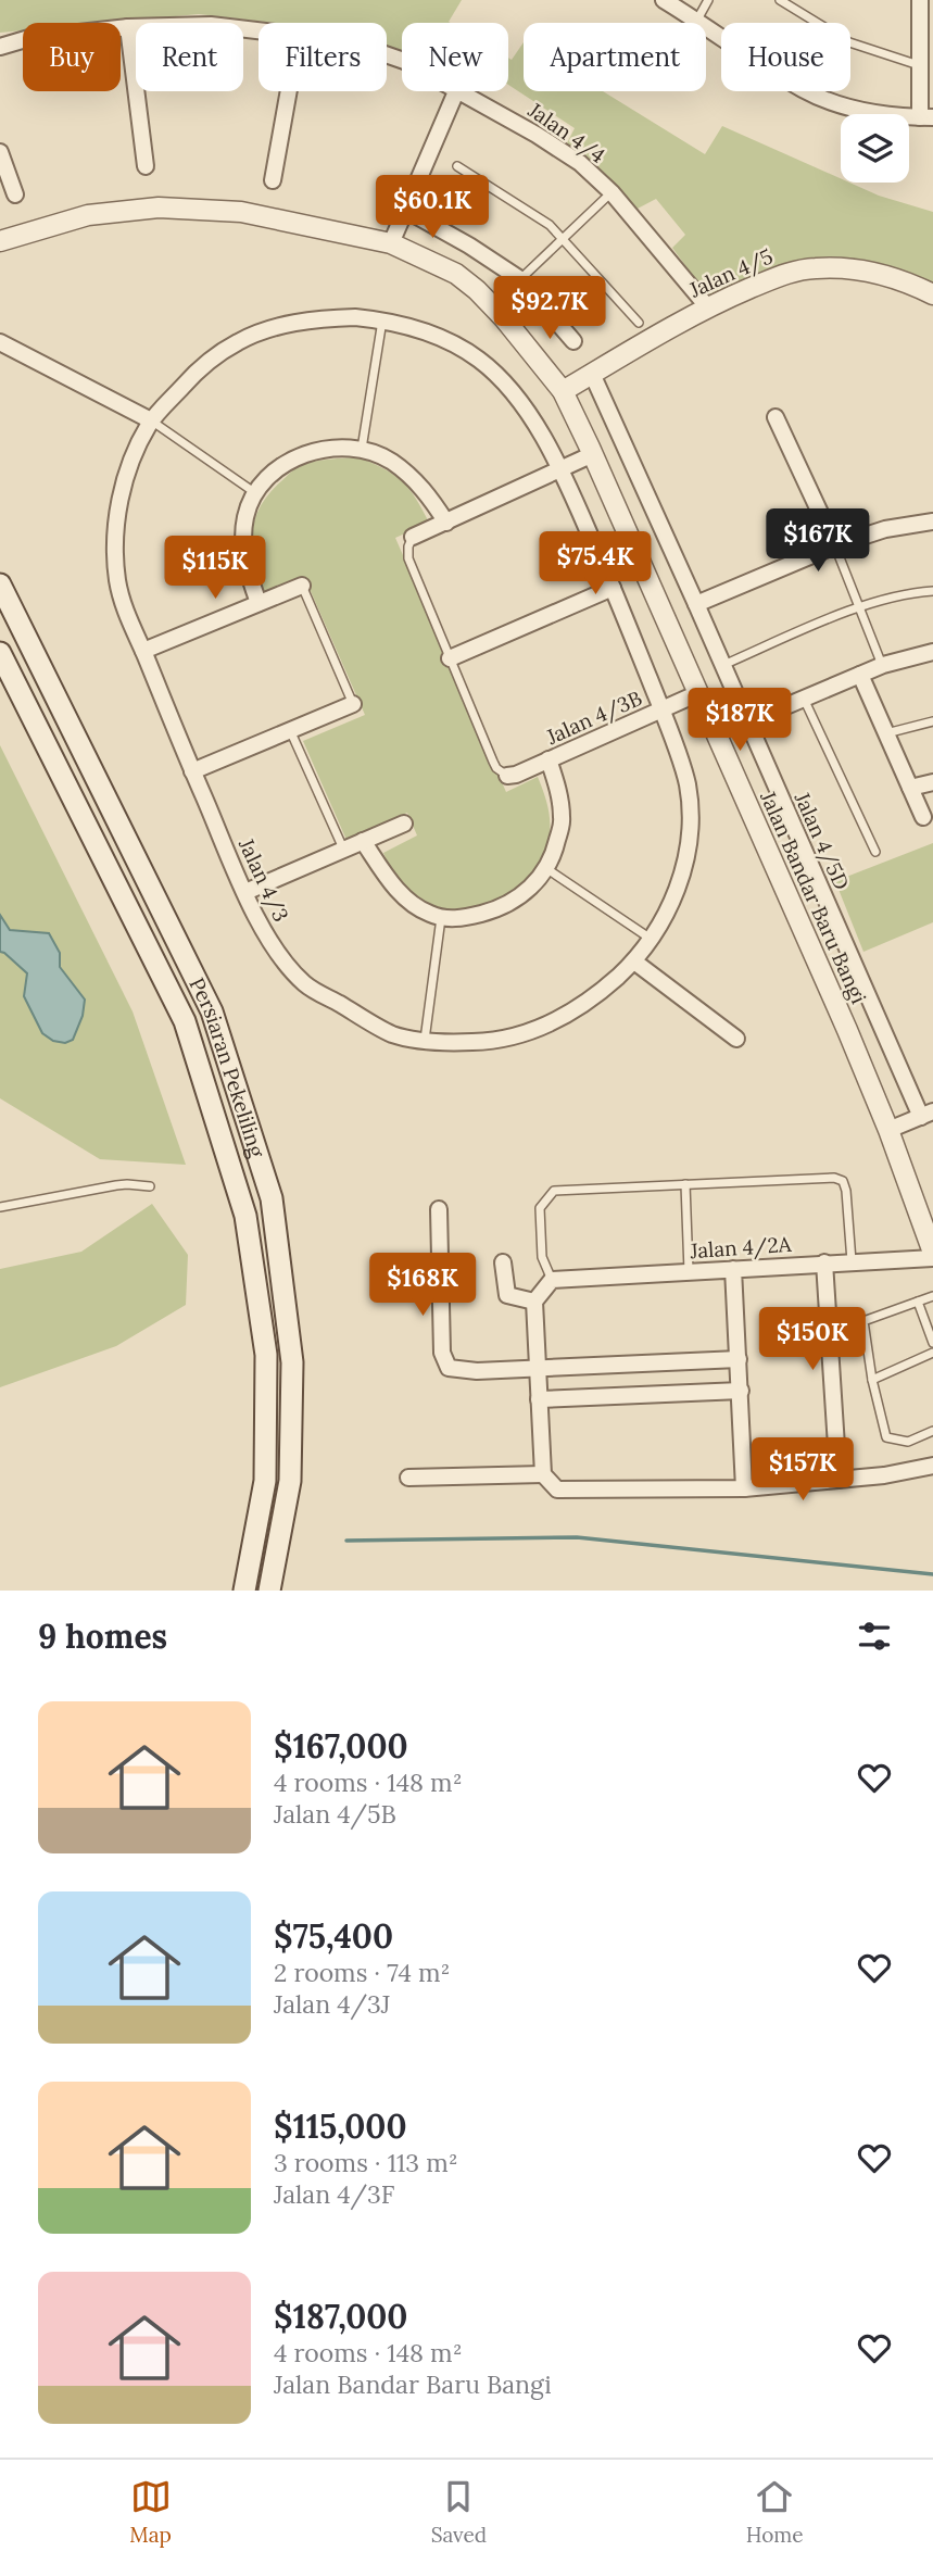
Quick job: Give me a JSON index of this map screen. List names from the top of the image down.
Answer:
{
  "streets": {
    "main road": ["Persiaran Pekeliling"],
    "street": [
      "Jalan 4/4",
      "Jalan 4/5",
      "Jalan 4/3B",
      "Jalan 4/5D",
      "Jalan 4/3",
      "Jalan Bandar Baru Bangi",
      "Jalan 4/2A"
    ]
  },
  "crossings": [
    ["Jalan 4/4", "Jalan 4/5"],
    ["Jalan 4/5", "Jalan 4/5D"],
    ["Jalan 4/5", "Jalan Bandar Baru Bangi"],
    ["Jalan 4/3B", "Jalan 4/3"],
    ["Jalan 4/3B", "Jalan Bandar Baru Bangi"],
    ["Jalan Bandar Baru Bangi", "Jalan 4/2A"]
  ],
  "page": {
    "chip": [
      "Buy",
      "Rent",
      "Filters",
      "New",
      "Apartment",
      "House"
    ],
    "price": [
      "$60.1K",
      "$92.7K",
      "$167K",
      "$75.4K",
      "$115K",
      "$187K",
      "$168K",
      "$150K",
      "$157K"
    ],
    "heading": "9 homes",
    "list": [
      {
        "name": "$167,000",
        "note": "4 rooms · 148 m² · Jalan 4/5B"
      },
      {
        "name": "$75,400",
        "note": "2 rooms · 74 m² · Jalan 4/3J"
      },
      {
        "name": "$115,000",
        "note": "3 rooms · 113 m² · Jalan 4/3F"
      },
      {
        "name": "$187,000",
        "note": "4 rooms · 148 m² · Jalan Bandar Baru Bangi"
      }
    ],
    "tabs": ["Map", "Saved", "Home"]
  }
}
